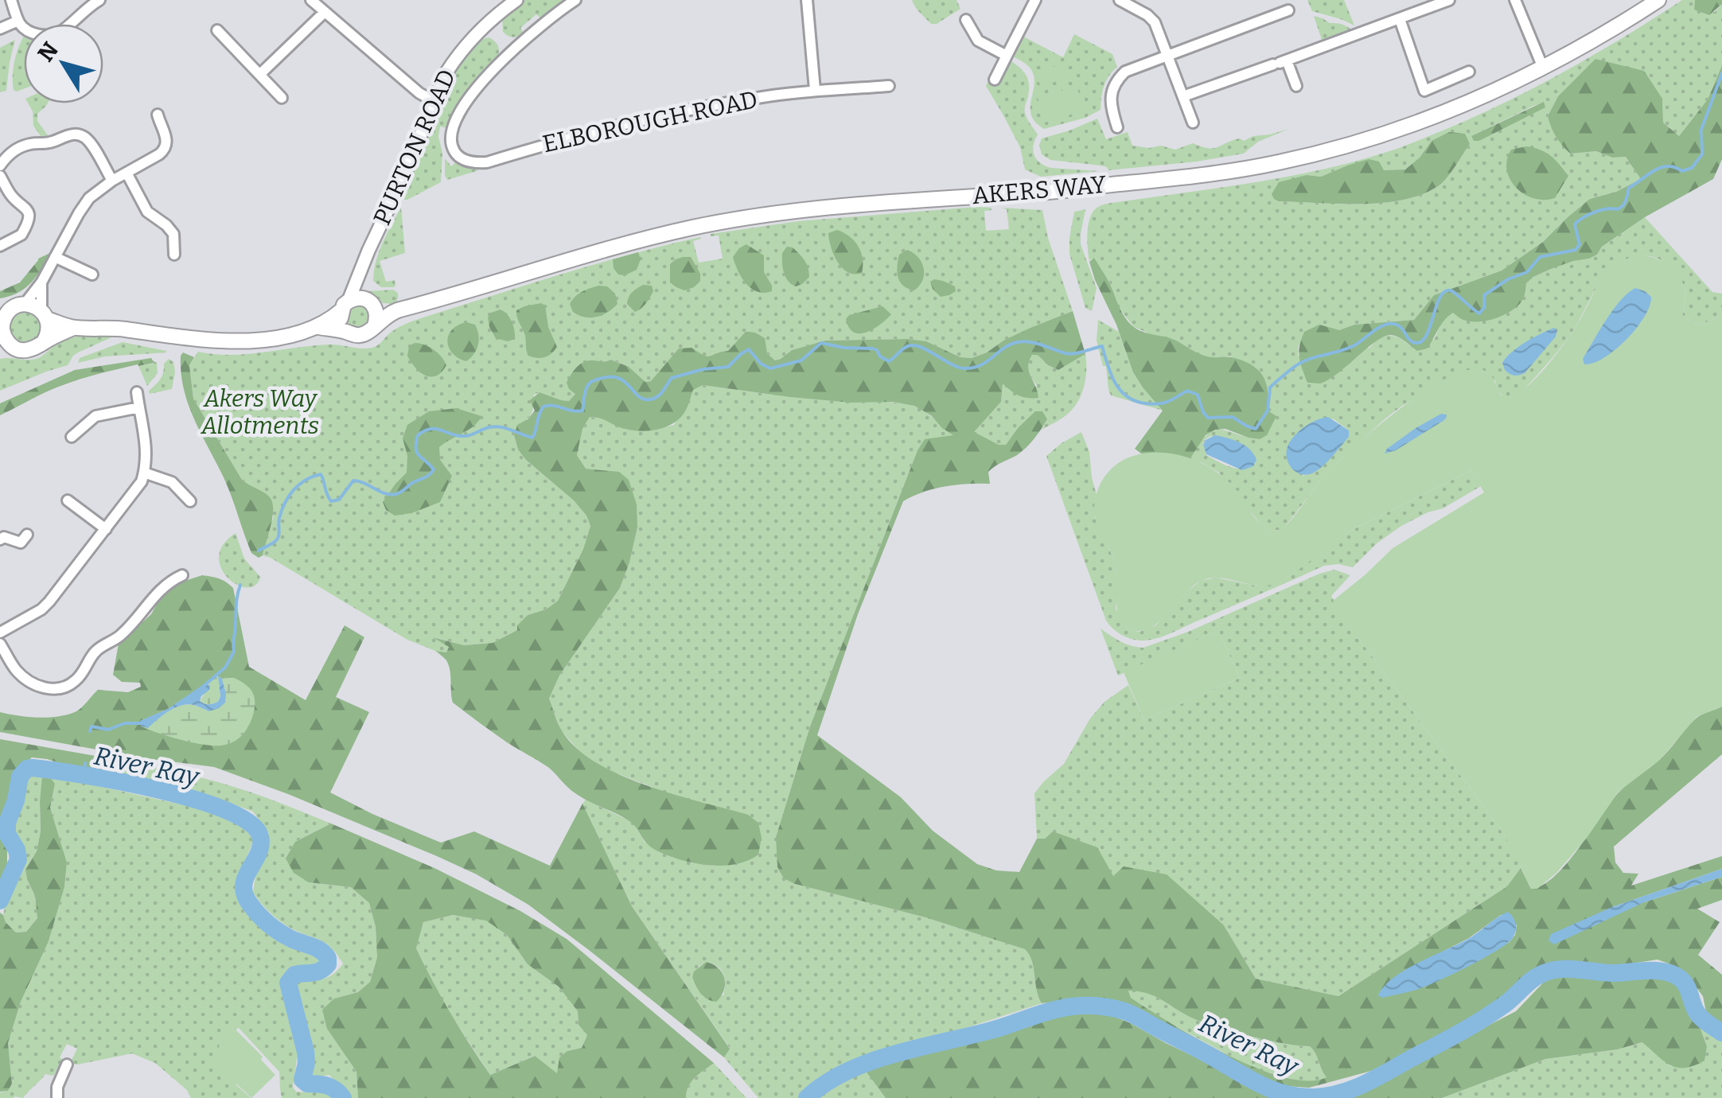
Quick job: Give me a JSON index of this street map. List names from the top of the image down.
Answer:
{
  "streets": {
    "main road": ["AKERS WAY"],
    "street": ["ELBOROUGH ROAD", "PURTON ROAD"]
  },
  "crossings": [
    ["ELBOROUGH ROAD", "PURTON ROAD"],
    ["PURTON ROAD", "AKERS WAY"]
  ],
  "water": ["River Ray"],
  "parks": ["Akers Way Allotments"],
  "north": "top left"
}
